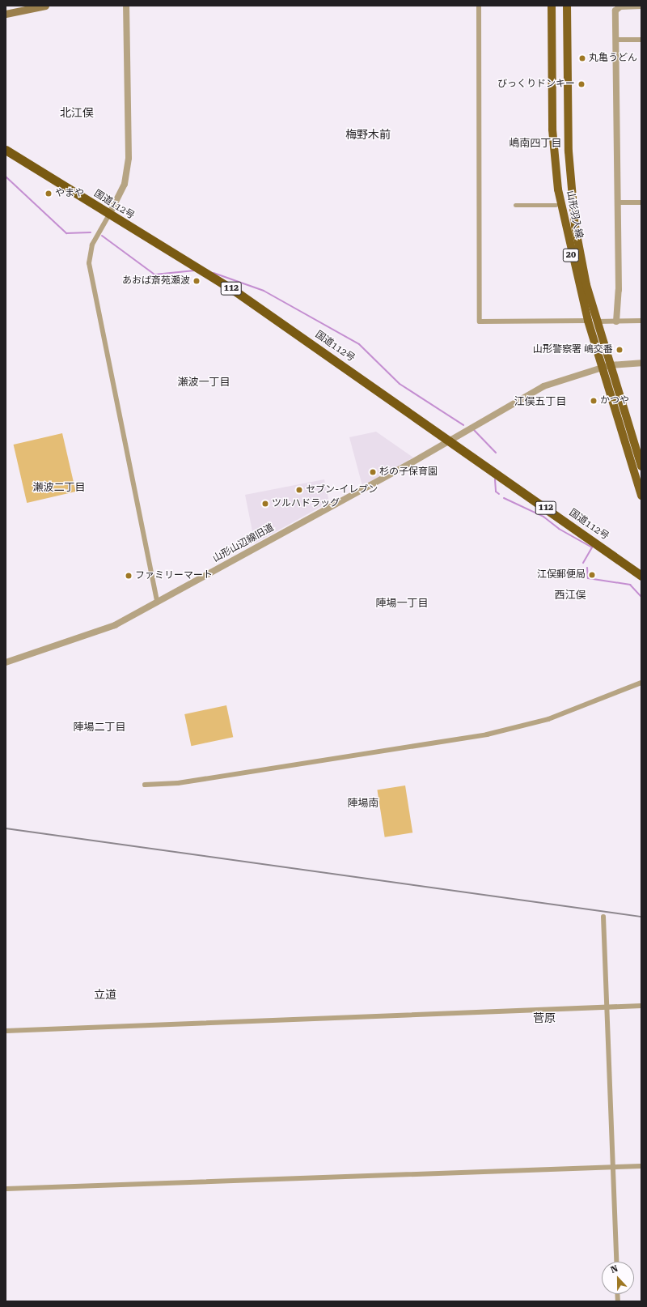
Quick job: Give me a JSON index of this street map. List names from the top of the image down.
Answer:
{
  "streets": {
    "highway": ["国道112号", "112"],
    "main road": ["山形羽入線", "20"],
    "street": ["山形山辺線旧道"]
  },
  "crossings": [
    ["国道112号", "山形山辺線旧道"],
    ["山形羽入線", "山形山辺線旧道"]
  ],
  "districts": [
    "北江俣",
    "梅野木前",
    "嶋南四丁目",
    "瀬波一丁目",
    "江俣五丁目",
    "瀬波二丁目",
    "西江俣",
    "陣場一丁目",
    "陣場二丁目",
    "陣場南",
    "立道",
    "菅原"
  ],
  "places": [
    "丸亀うどん",
    "びっくりドンキー",
    "やまや",
    "あおば斎苑瀬波",
    "山形警察署 嶋交番",
    "かつや",
    "杉の子保育園",
    "セブン-イレブン",
    "ツルハドラッグ",
    "江俣郵便局",
    "ファミリーマート"
  ],
  "north": "top"
}
